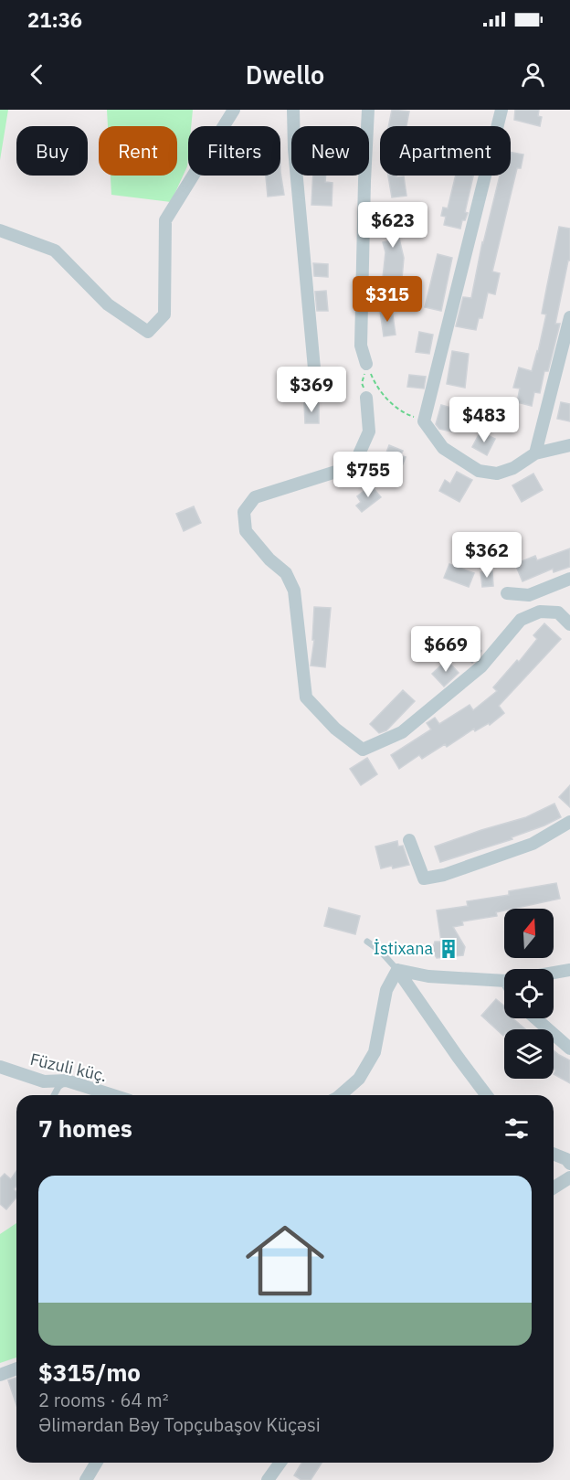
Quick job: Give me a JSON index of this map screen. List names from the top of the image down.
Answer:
{
  "streets": {
    "street": ["Füzuli küç."]
  },
  "places": {
    "building": ["İstixana"]
  },
  "north": "top",
  "page": {
    "status": "21:36",
    "header": "Dwello",
    "chip": [
      "Buy",
      "Rent",
      "Filters",
      "New",
      "Apartment"
    ],
    "price": [
      "$623",
      "$315",
      "$369",
      "$483",
      "$755",
      "$362",
      "$669"
    ],
    "heading": "7 homes",
    "list": [
      {
        "name": "$315/mo",
        "note": "2 rooms · 64 m² · Əlimərdan Bəy Topçubaşov Küçəsi"
      }
    ]
  }
}
